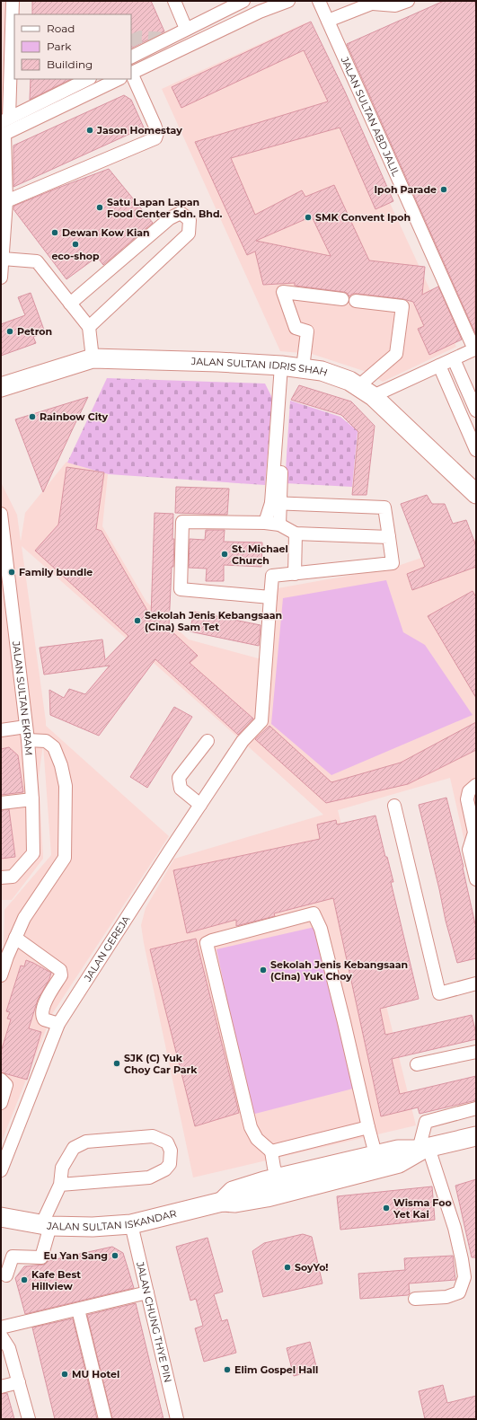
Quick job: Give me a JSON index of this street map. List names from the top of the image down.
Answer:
{
  "streets": {
    "highway": ["JALAN SULTAN IDRIS SHAH", "JALAN SULTAN ISKANDAR"],
    "street": [
      "JALAN SULTAN ABD JALIL",
      "JALAN SULTAN EKRAM",
      "JALAN GEREJA",
      "JALAN CHUNG THYE PIN"
    ]
  },
  "crossings": [
    ["JALAN SULTAN ISKANDAR", "JALAN CHUNG THYE PIN"]
  ],
  "places": [
    "Jason Homestay",
    "Ipoh Parade",
    "Satu Lapan Lapan Food Center Sdn. Bhd.",
    "SMK Convent Ipoh",
    "Dewan Kow Kian",
    "eco-shop",
    "Petron",
    "Rainbow City",
    "St. Michael Church",
    "Family bundle",
    "Sekolah Jenis Kebangsaan (Cina) Sam Tet",
    "Sekolah Jenis Kebangsaan (Cina) Yuk Choy",
    "SJK (C) Yuk Choy Car Park",
    "Wisma Foo Yet Kai",
    "Eu Yan Sang",
    "SoyYo!",
    "Kafe Best Hillview",
    "Elim Gospel Hall",
    "MU Hotel"
  ],
  "legend": ["Road", "Park", "Building"]
}
